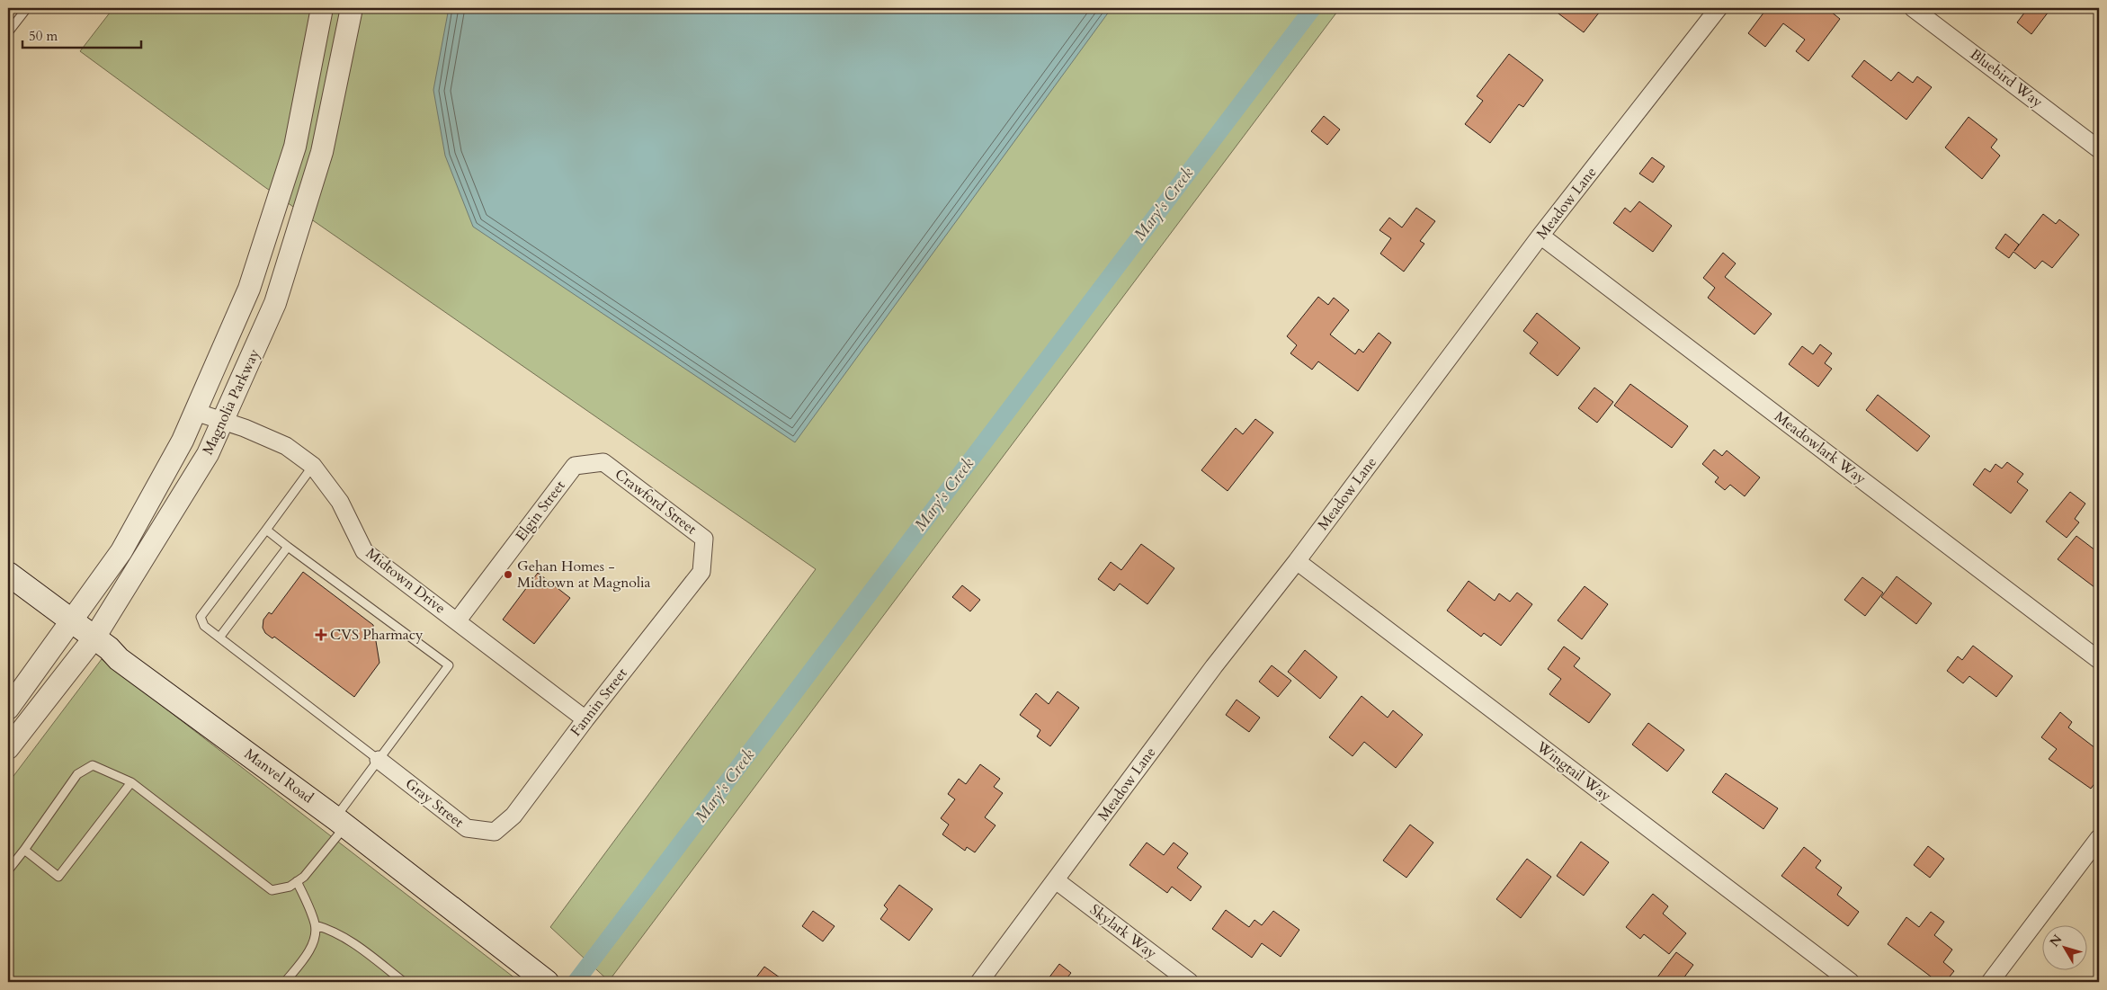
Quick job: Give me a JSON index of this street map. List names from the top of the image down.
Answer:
{
  "streets": {
    "main road": ["Manvel Road"],
    "street": [
      "Bluebird Way",
      "Meadow Lane",
      "Magnolia Parkway",
      "Meadowlark Way",
      "Crawford Street",
      "Elgin Street",
      "Midtown Drive",
      "Fannin Street",
      "Wingtail Way",
      "Gray Street",
      "Skylark Way"
    ]
  },
  "crossings": [
    ["Meadow Lane", "Meadowlark Way"],
    ["Meadow Lane", "Wingtail Way"],
    ["Meadow Lane", "Skylark Way"],
    ["Magnolia Parkway", "Midtown Drive"],
    ["Magnolia Parkway", "Manvel Road"],
    ["Crawford Street", "Elgin Street"],
    ["Crawford Street", "Fannin Street"],
    ["Elgin Street", "Midtown Drive"],
    ["Midtown Drive", "Fannin Street"],
    ["Fannin Street", "Gray Street"]
  ],
  "water": ["Mary's Creek"],
  "places": {
    "other": ["Gehan Homes - Midtown at Magnolia"],
    "health": ["CVS Pharmacy"]
  },
  "scale_bar": "50 m",
  "north": "top left"
}
